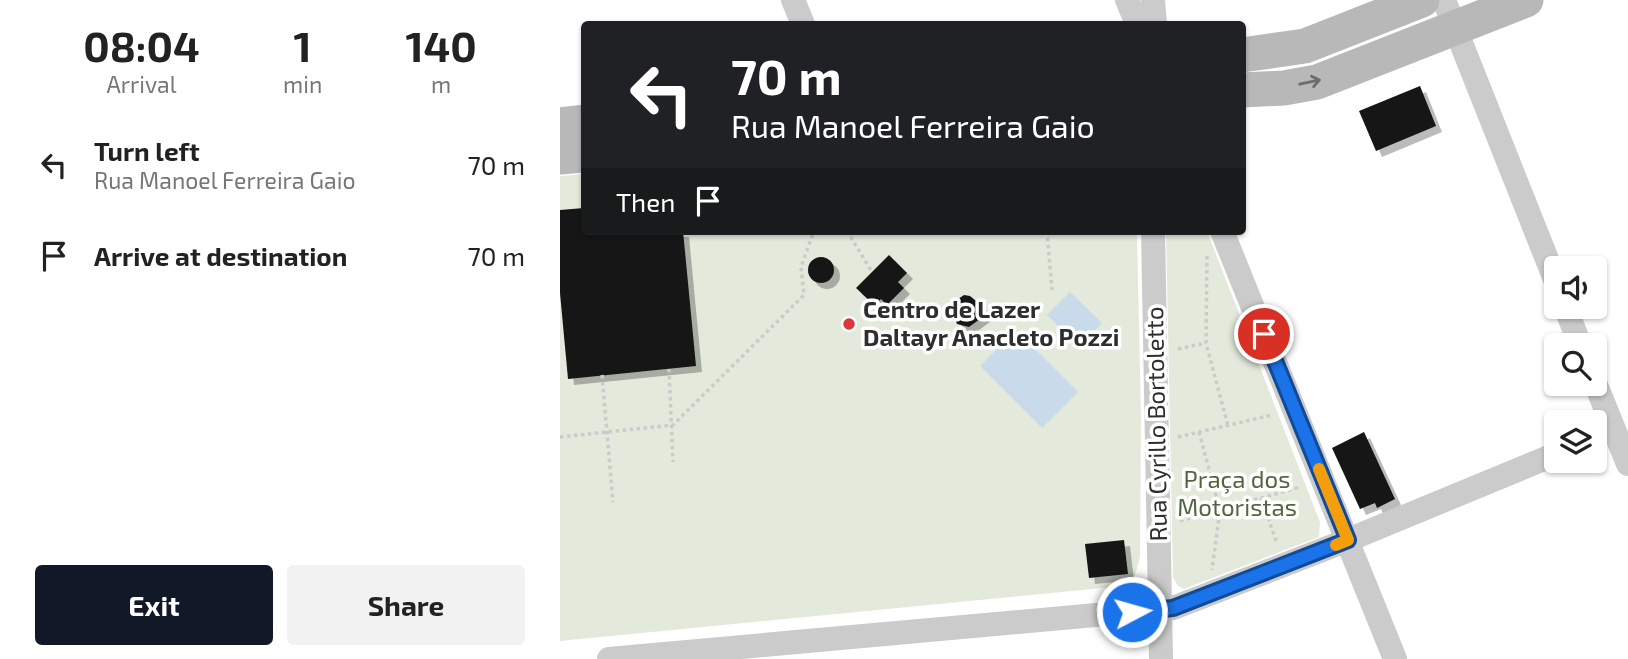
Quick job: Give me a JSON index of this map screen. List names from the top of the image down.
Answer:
{
  "streets": {
    "street": ["Rua Cyrillo Bortoletto"]
  },
  "parks": ["Praça dos Motoristas"],
  "places": ["Centro de Lazer Daltayr Anacleto Pozzi"],
  "page": {
    "eta": [
      "08:04",
      "Arrival",
      "1",
      "min",
      "140",
      "m"
    ],
    "turn": ["70 m", "Rua Manoel Ferreira Gaio"],
    "list": [
      {
        "name": "Turn left",
        "note": "Rua Manoel Ferreira Gaio",
        "value": "70 m"
      },
      {
        "name": "Arrive at destination",
        "value": "70 m"
      }
    ],
    "then": "Then",
    "buttons": ["Exit", "Share"]
  }
}
